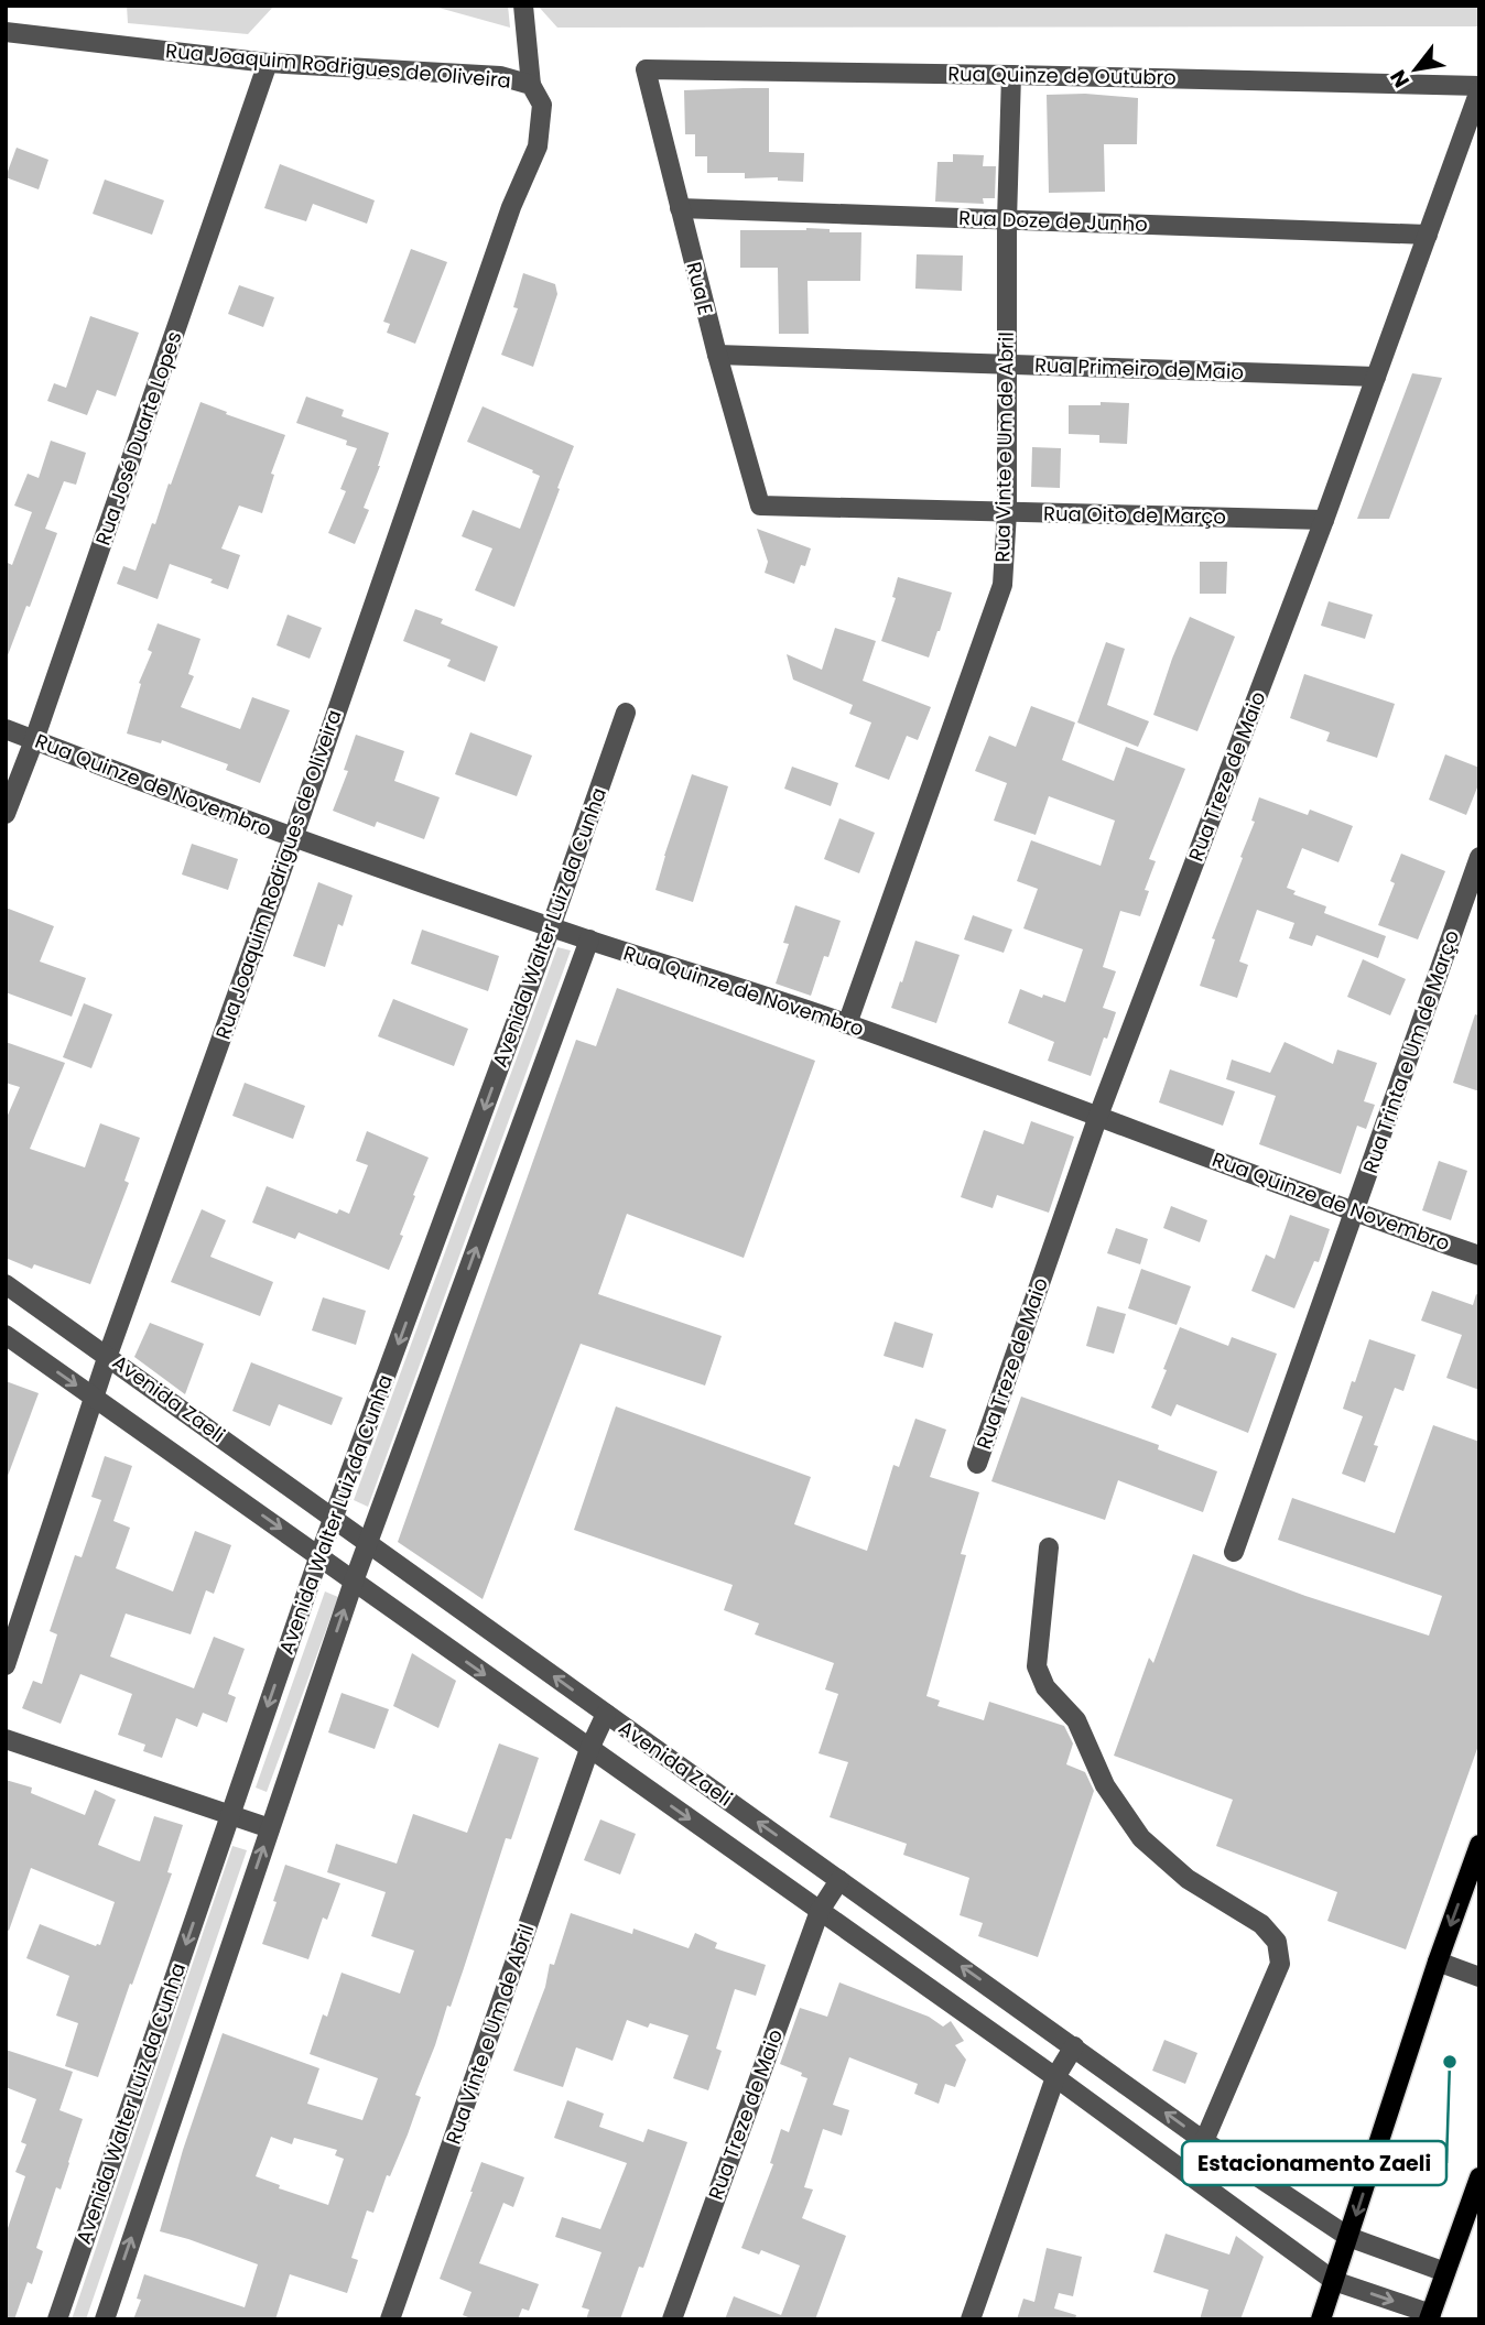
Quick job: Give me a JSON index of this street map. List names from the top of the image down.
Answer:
{
  "streets": {
    "street": [
      "Rua Joaquim Rodrigues de Oliveira",
      "Rua Quinze de Outubro",
      "Rua Doze de Junho",
      "Rua E",
      "Rua Primeiro de Maio",
      "Rua José Duarte Lopes",
      "Rua Vinte e Um de Abril",
      "Rua Oito de Março",
      "Rua Treze de Maio",
      "Rua Quinze de Novembro",
      "Avenida Walter Luiz da Cunha",
      "Rua Trinta e Um de Março",
      "Avenida Zaeli"
    ]
  },
  "crossings": [
    ["Rua Joaquim Rodrigues de Oliveira", "Rua José Duarte Lopes"],
    ["Rua Joaquim Rodrigues de Oliveira", "Rua Quinze de Novembro"],
    ["Rua Joaquim Rodrigues de Oliveira", "Avenida Zaeli"],
    ["Rua Quinze de Outubro", "Rua E"],
    ["Rua Quinze de Outubro", "Rua Vinte e Um de Abril"],
    ["Rua Quinze de Outubro", "Rua Treze de Maio"],
    ["Rua Doze de Junho", "Rua E"],
    ["Rua Doze de Junho", "Rua Vinte e Um de Abril"],
    ["Rua Doze de Junho", "Rua Treze de Maio"],
    ["Rua E", "Rua Primeiro de Maio"],
    ["Rua E", "Rua Oito de Março"],
    ["Rua Primeiro de Maio", "Rua Vinte e Um de Abril"],
    ["Rua Primeiro de Maio", "Rua Treze de Maio"],
    ["Rua José Duarte Lopes", "Rua Quinze de Novembro"],
    ["Rua Vinte e Um de Abril", "Rua Oito de Março"],
    ["Rua Vinte e Um de Abril", "Rua Quinze de Novembro"],
    ["Rua Vinte e Um de Abril", "Avenida Zaeli"],
    ["Rua Oito de Março", "Rua Treze de Maio"],
    ["Rua Treze de Maio", "Rua Quinze de Novembro"],
    ["Rua Treze de Maio", "Avenida Zaeli"],
    ["Rua Quinze de Novembro", "Avenida Walter Luiz da Cunha"],
    ["Rua Quinze de Novembro", "Rua Trinta e Um de Março"],
    ["Avenida Walter Luiz da Cunha", "Avenida Zaeli"]
  ],
  "places": ["Estacionamento Zaeli"],
  "north": "bottom left"
}
